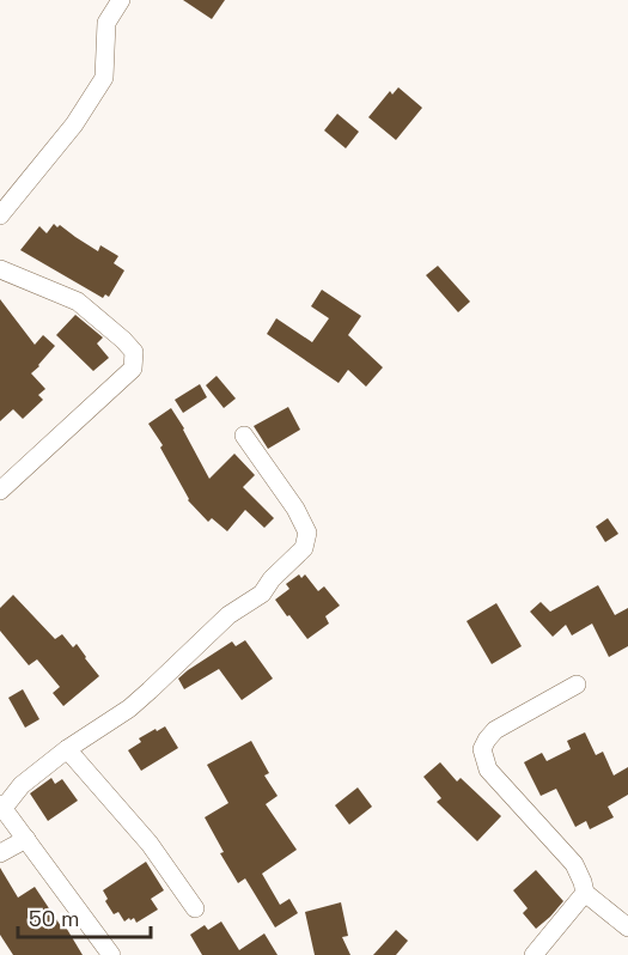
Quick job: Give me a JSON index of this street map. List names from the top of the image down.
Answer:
{
  "scale_bar": "50 m"
}
